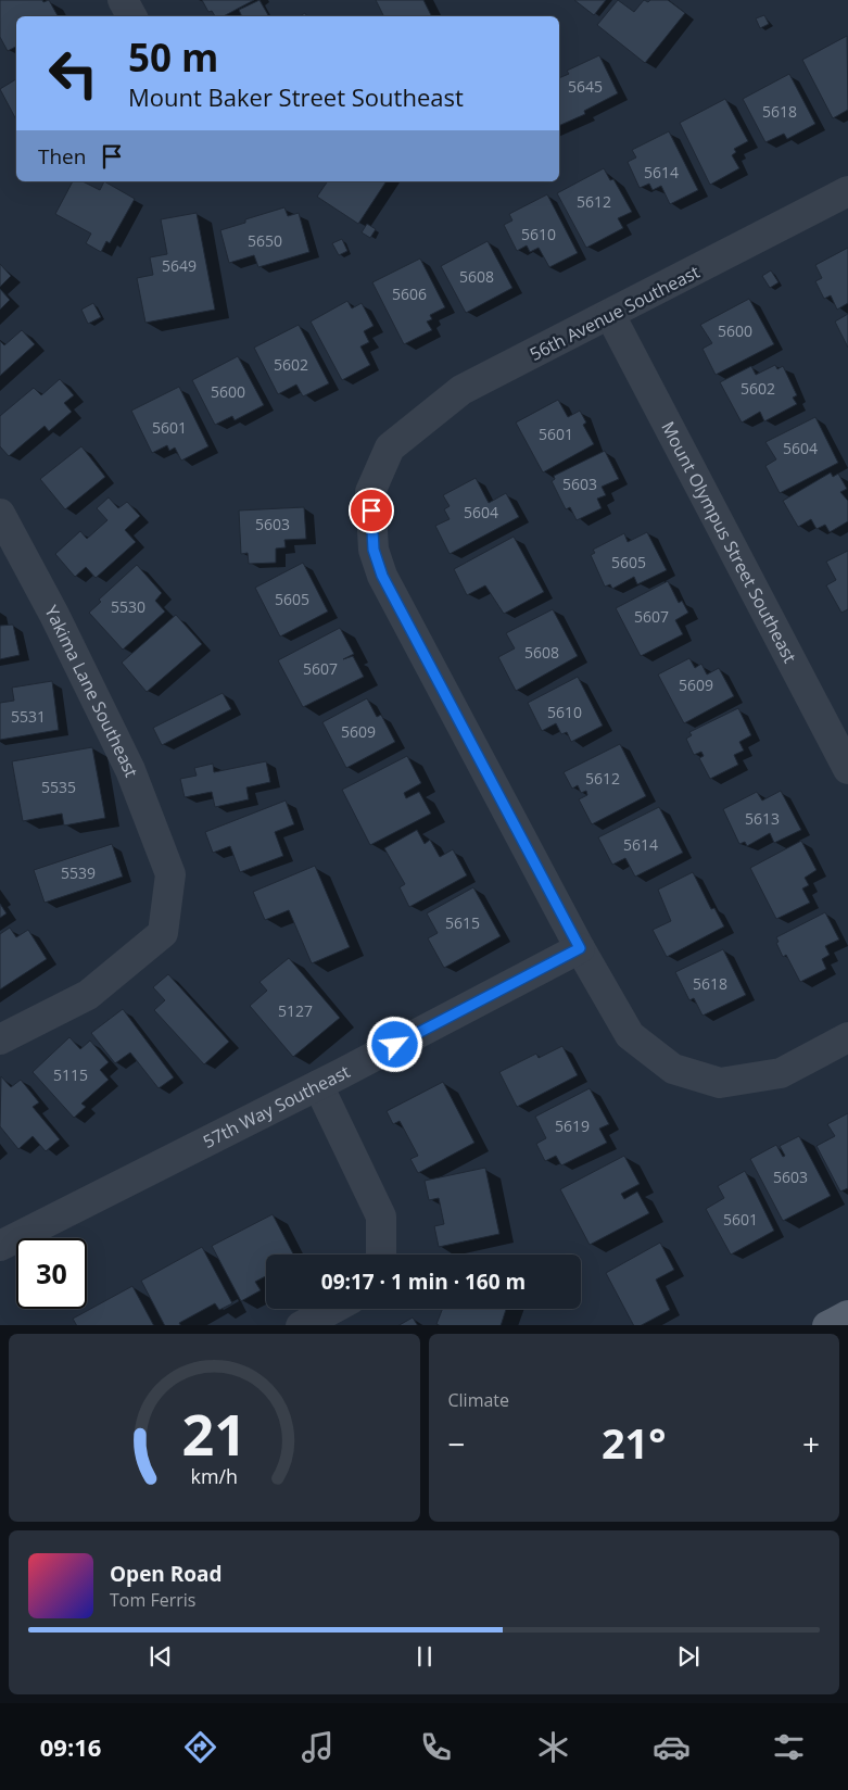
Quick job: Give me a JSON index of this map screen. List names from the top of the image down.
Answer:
{
  "streets": {
    "street": [
      "56th Avenue Southeast",
      "Mount Olympus Street Southeast",
      "Yakima Lane Southeast",
      "57th Way Southeast"
    ]
  },
  "crossings": [
    ["56th Avenue Southeast", "Mount Olympus Street Southeast"],
    ["56th Avenue Southeast", "57th Way Southeast"]
  ],
  "house_numbers": [
    "5645",
    "5618",
    "5614",
    "5612",
    "5610",
    "5650",
    "5649",
    "5608",
    "5606",
    "5600",
    "5602",
    "5602",
    "5600",
    "5601",
    "5601",
    "5604",
    "5603",
    "5604",
    "5603",
    "5605",
    "5605",
    "5530",
    "5607",
    "5608",
    "5607",
    "5609",
    "5610",
    "5531",
    "5609",
    "5612",
    "5535",
    "5613",
    "5614",
    "5539",
    "5615",
    "5618",
    "5127",
    "5115",
    "5619",
    "5603",
    "5601"
  ],
  "page": {
    "turn": ["50 m", "Mount Baker Street Southeast"],
    "then": "Then",
    "limit": "30",
    "trip": "09:17 · 1 min · 160 m",
    "tile": "Climate",
    "heat": ["−", "21°", "+"],
    "song": ["Open Road", "Tom Ferris"],
    "tabs": "09:16",
    "gauge": ["21", "km/h"]
  }
}
